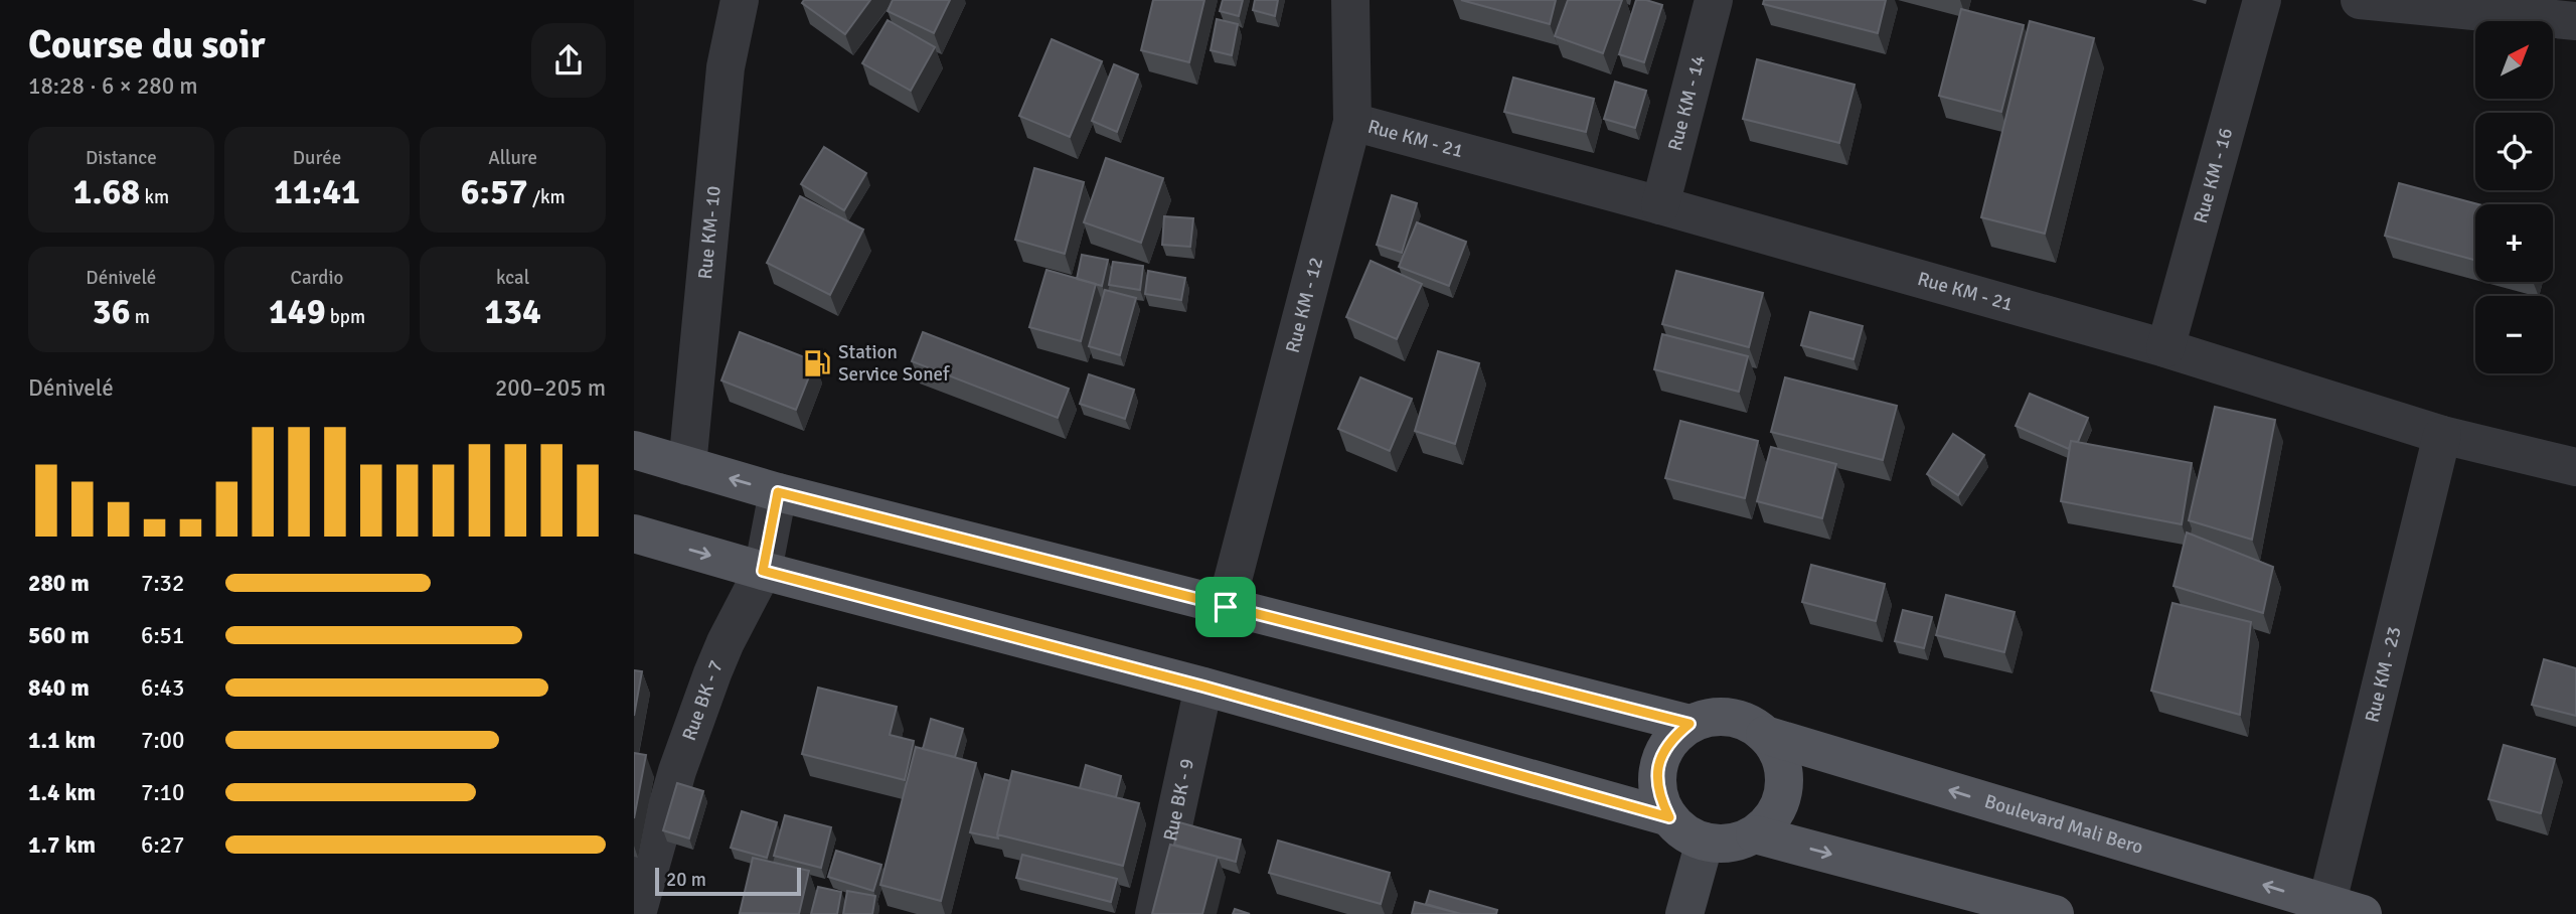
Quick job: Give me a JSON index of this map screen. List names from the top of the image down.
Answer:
{
  "streets": {
    "main road": ["Boulevard Mali Bero"],
    "street": [
      "Rue KM - 14",
      "Rue KM - 21",
      "Rue KM - 16",
      "Rue KM- 10",
      "Rue KM - 12",
      "Rue KM - 23",
      "Rue BK - 7",
      "Rue BK - 9"
    ]
  },
  "crossings": [
    ["Rue KM - 14", "Rue KM - 21"],
    ["Rue KM - 21", "Rue KM - 16"],
    ["Rue KM - 21", "Rue KM - 12"],
    ["Rue KM - 21", "Rue KM - 23"],
    ["Rue KM - 23", "Boulevard Mali Bero"]
  ],
  "places": {
    "fuel station": ["Station Service Sonef"]
  },
  "scale_bar": "20 m",
  "north": "top right",
  "page": {
    "heading": ["Course du soir", "18:28 · 6 × 280 m"],
    "map_buttons": ["+", "−"],
    "stats": [
      ["Distance", "1.68 km"],
      ["Durée", "11:41"],
      ["Allure", "6:57 /km"],
      ["Dénivelé", "36 m"],
      ["Cardio", "149 bpm"],
      ["kcal", "134"]
    ],
    "chart": ["Dénivelé", "200–205 m"],
    "list": [
      {
        "name": "280 m",
        "note": "7:32"
      },
      {
        "name": "560 m",
        "note": "6:51"
      },
      {
        "name": "840 m",
        "note": "6:43"
      },
      {
        "name": "1.1 km",
        "note": "7:00"
      },
      {
        "name": "1.4 km",
        "note": "7:10"
      },
      {
        "name": "1.7 km",
        "note": "6:27"
      }
    ],
    "scale": "20 m"
  }
}
